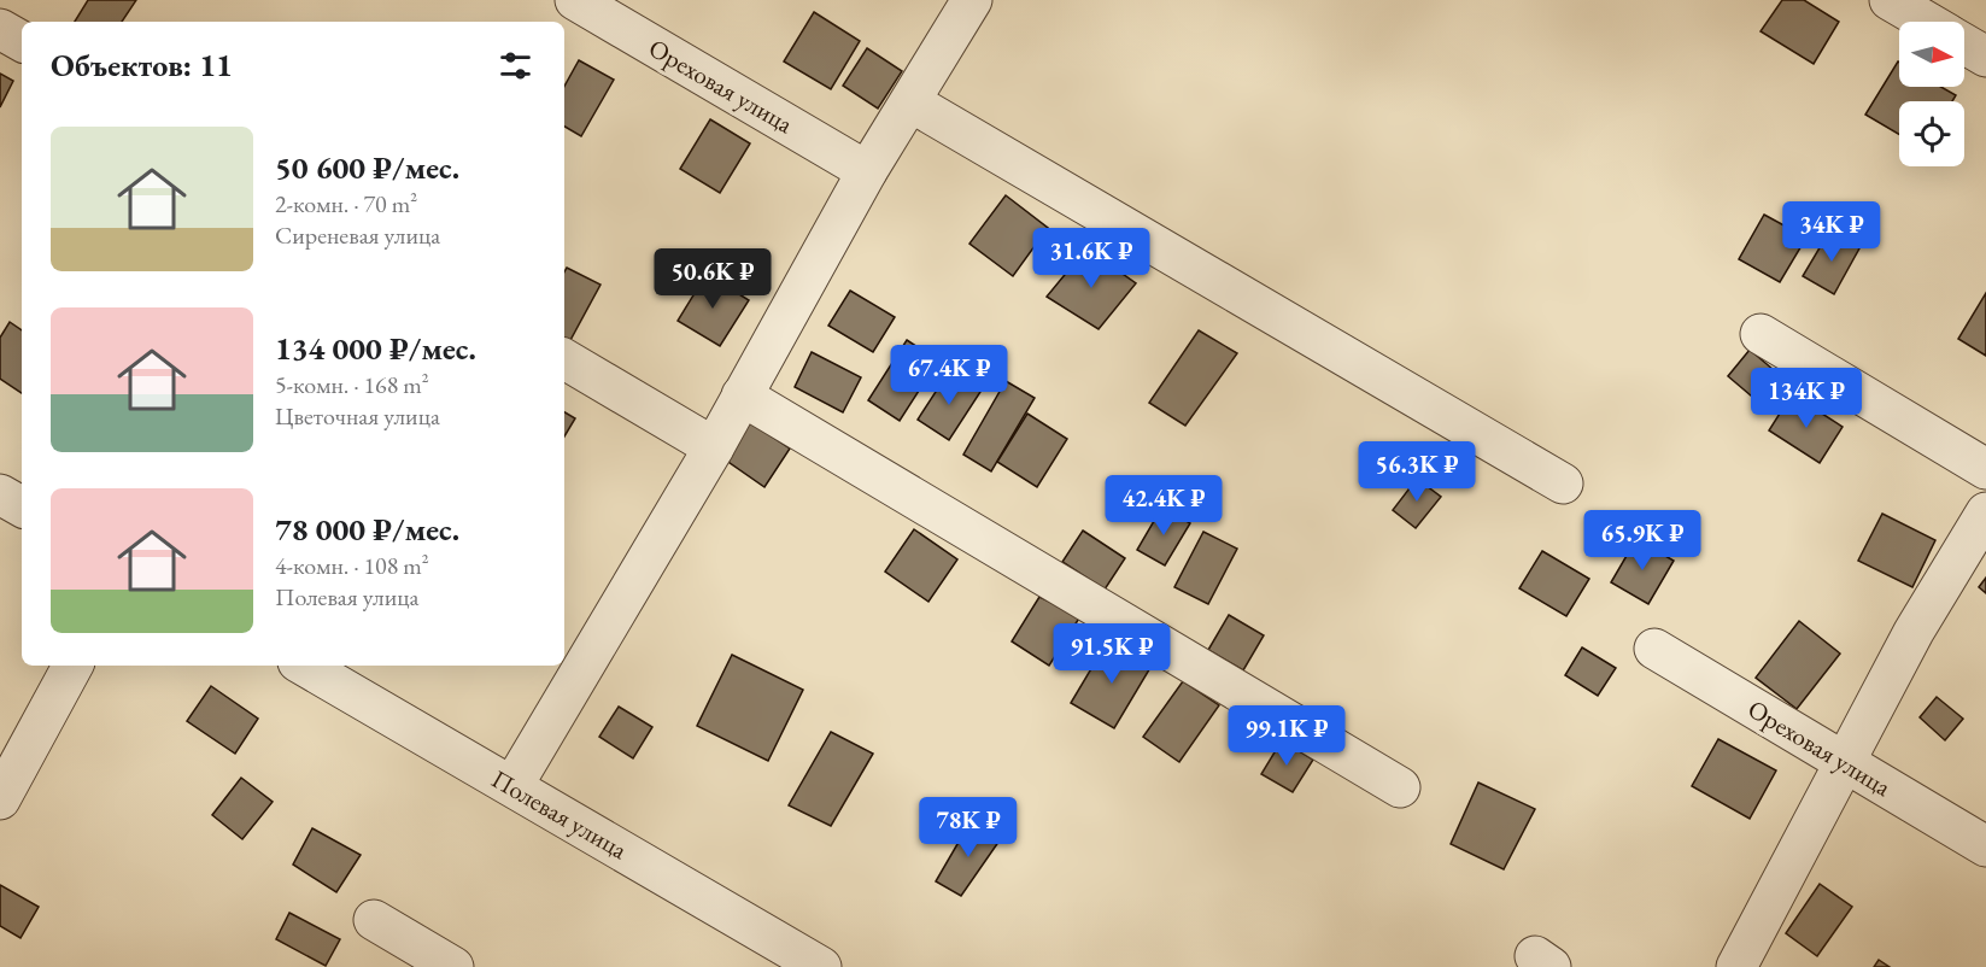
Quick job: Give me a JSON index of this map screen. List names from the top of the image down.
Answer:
{
  "streets": {
    "street": ["Ореховая улица", "Полевая улица"]
  },
  "north": "right",
  "page": {
    "heading": "Объектов: 11",
    "list": [
      {
        "name": "50 600 ₽/мес.",
        "note": "2-комн. · 70 m² · Сиреневая улица"
      },
      {
        "name": "134 000 ₽/мес.",
        "note": "5-комн. · 168 m² · Цветочная улица"
      },
      {
        "name": "78 000 ₽/мес.",
        "note": "4-комн. · 108 m² · Полевая улица"
      }
    ],
    "price": [
      "34K ₽",
      "31.6K ₽",
      "50.6K ₽",
      "67.4K ₽",
      "134K ₽",
      "56.3K ₽",
      "42.4K ₽",
      "65.9K ₽",
      "91.5K ₽",
      "99.1K ₽",
      "78K ₽"
    ]
  }
}
